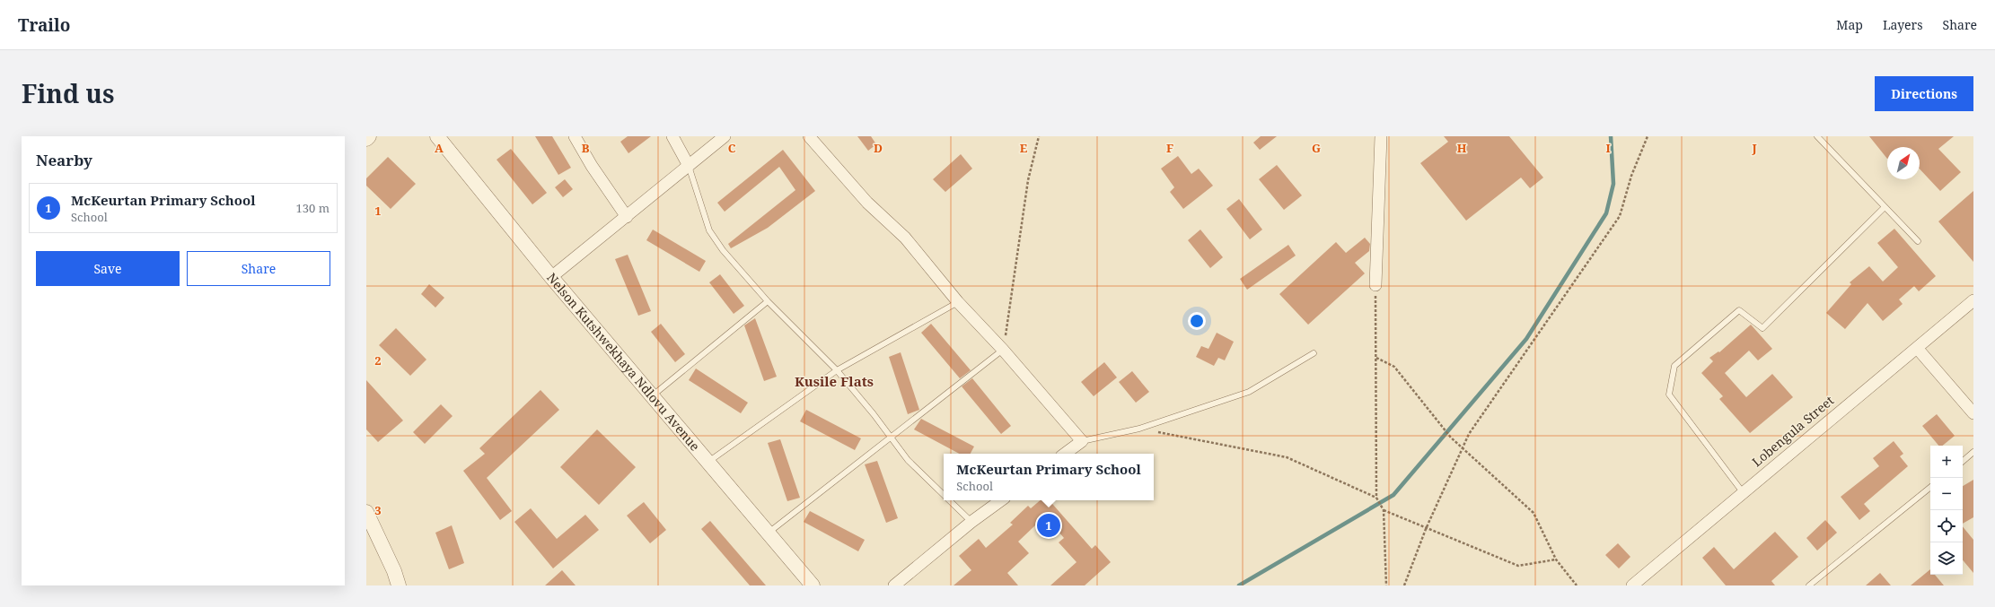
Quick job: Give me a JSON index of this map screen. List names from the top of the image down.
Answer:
{
  "streets": {
    "street": ["Nelson Kutshwekhaya Ndlovu Avenue", "Lobengula Street"]
  },
  "districts": ["Kusile Flats"],
  "north": "top right",
  "page": {
    "header": "Trailo",
    "nav": ["Map", "Layers", "Share"],
    "title": "Find us",
    "buttons": [
      "Directions",
      ["Save", "Share"]
    ],
    "heading": "Nearby",
    "list": [
      {
        "mark": "1",
        "name": "McKeurtan Primary School",
        "note": "School",
        "value": "130 m"
      }
    ],
    "map_buttons": ["+", "−"],
    "popup": ["McKeurtan Primary School", "School"],
    "pins": "1"
  },
  "grid": {
    "columns": [
      "A",
      "B",
      "C",
      "D",
      "E",
      "F",
      "G",
      "H",
      "I",
      "J"
    ],
    "rows": ["1", "2", "3"]
  }
}
